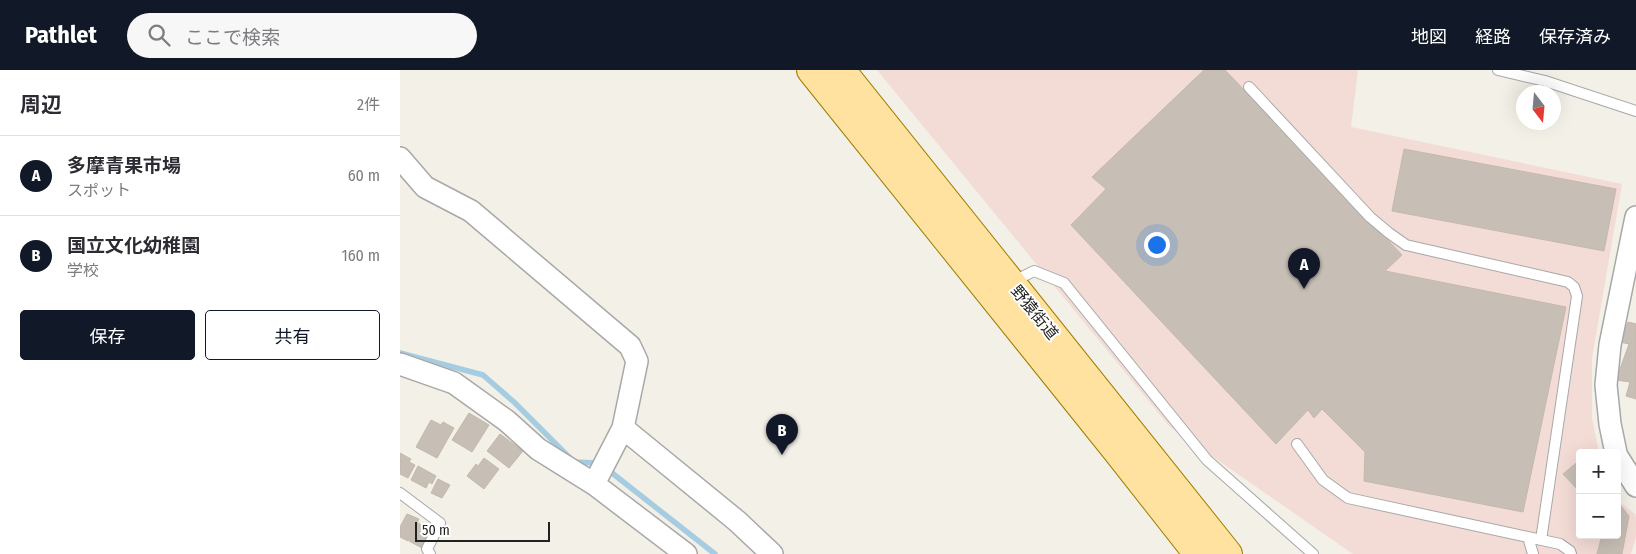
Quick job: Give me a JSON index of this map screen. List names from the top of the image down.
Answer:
{
  "streets": {
    "main road": ["野猿街道"]
  },
  "scale_bar": "50 m",
  "north": "bottom",
  "page": {
    "header": "Pathlet",
    "search": "ここで検索",
    "nav": ["地図", "経路", "保存済み"],
    "heading": ["周辺", "2件"],
    "list": [
      {
        "mark": "A",
        "name": "多摩青果市場",
        "note": "スポット",
        "value": "60 m"
      },
      {
        "mark": "B",
        "name": "国立文化幼稚園",
        "note": "学校",
        "value": "160 m"
      }
    ],
    "pins": ["A", "B"],
    "buttons": ["保存", "共有"],
    "map_buttons": ["+", "−"],
    "scale": "50 m"
  }
}
